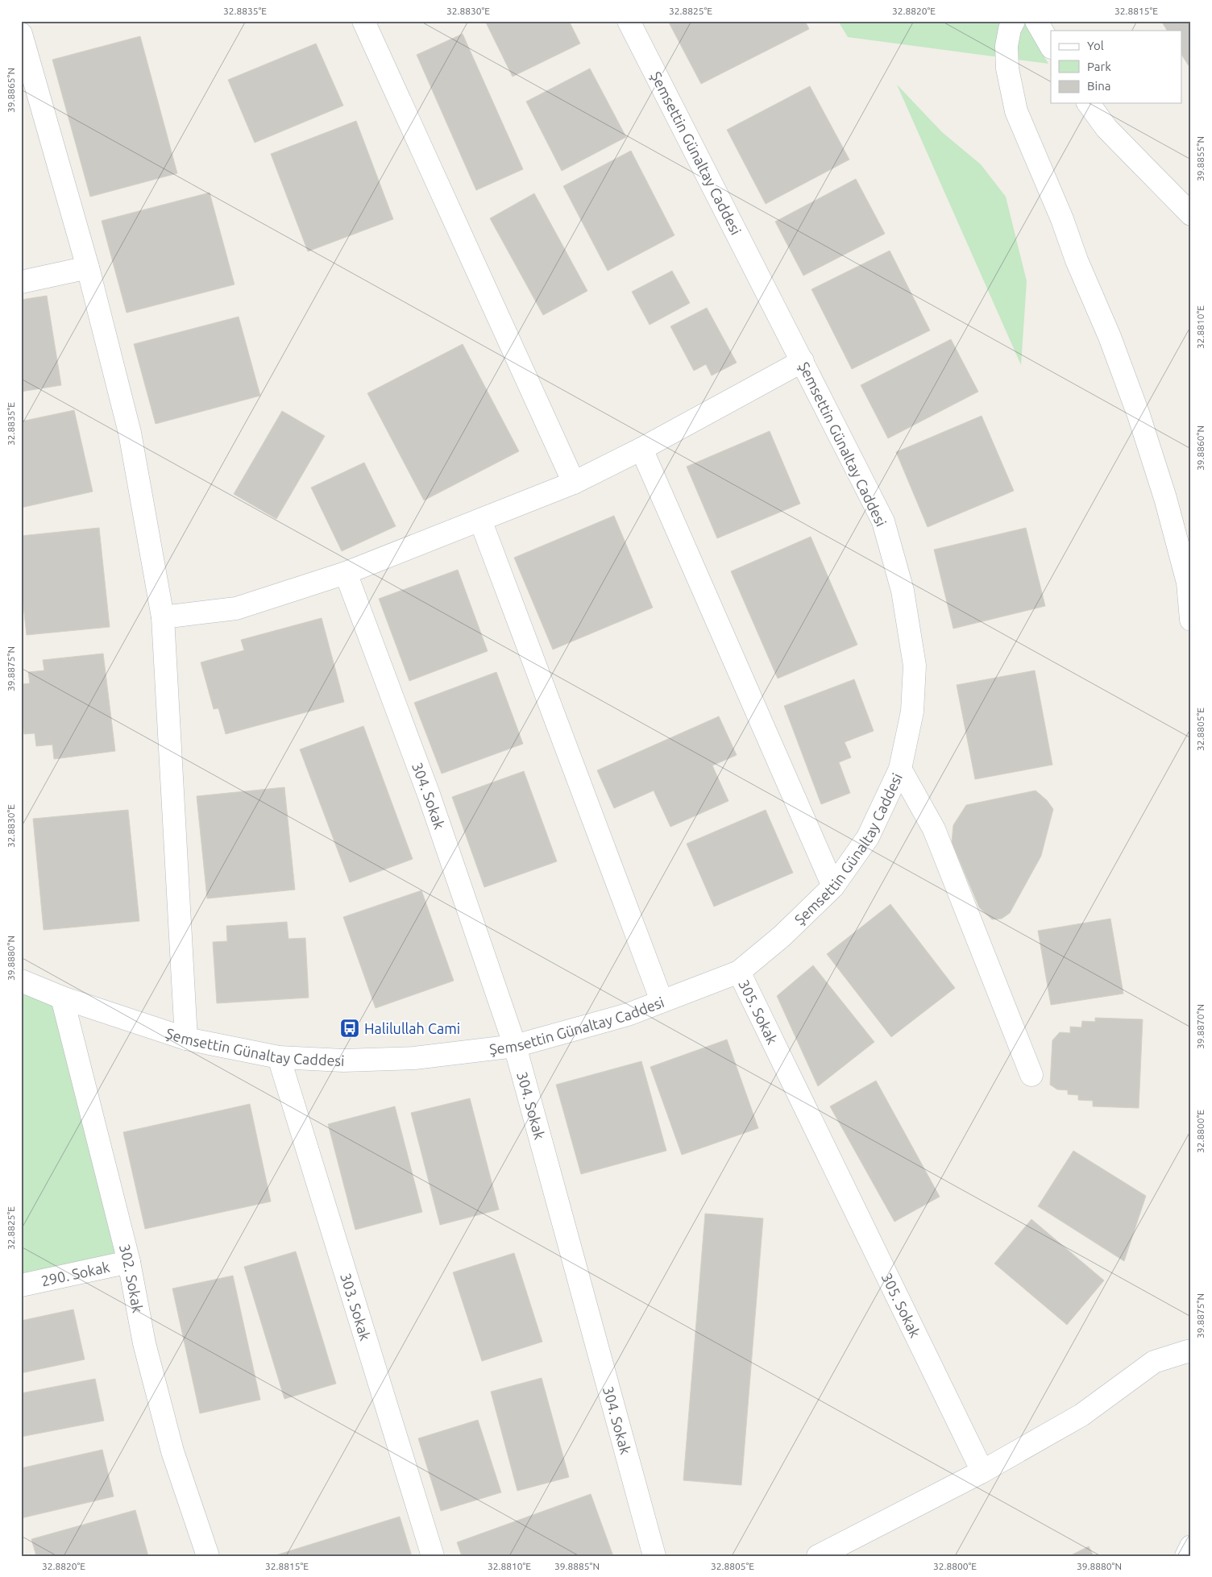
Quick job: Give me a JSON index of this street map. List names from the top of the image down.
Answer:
{
  "streets": {
    "street": [
      "Şemsettin Günaltay Caddesi",
      "304. Sokak",
      "305. Sokak",
      "290. Sokak",
      "302. Sokak",
      "303. Sokak"
    ]
  },
  "crossings": [
    ["Şemsettin Günaltay Caddesi", "304. Sokak"],
    ["Şemsettin Günaltay Caddesi", "305. Sokak"],
    ["Şemsettin Günaltay Caddesi", "302. Sokak"],
    ["Şemsettin Günaltay Caddesi", "303. Sokak"],
    ["290. Sokak", "302. Sokak"]
  ],
  "places": {
    "bus stop": ["Halilullah Cami"]
  },
  "legend": ["Yol", "Park", "Bina"],
  "coordinates": [
    "32.8835°E",
    "32.8830°E",
    "32.8825°E",
    "32.8820°E",
    "32.8815°E",
    "39.8865°N",
    "39.8855°N",
    "32.8810°E",
    "39.8860°N",
    "39.8875°N",
    "32.8805°E",
    "39.8880°N",
    "39.8870°N",
    "32.8800°E",
    "39.8885°N"
  ]
}
